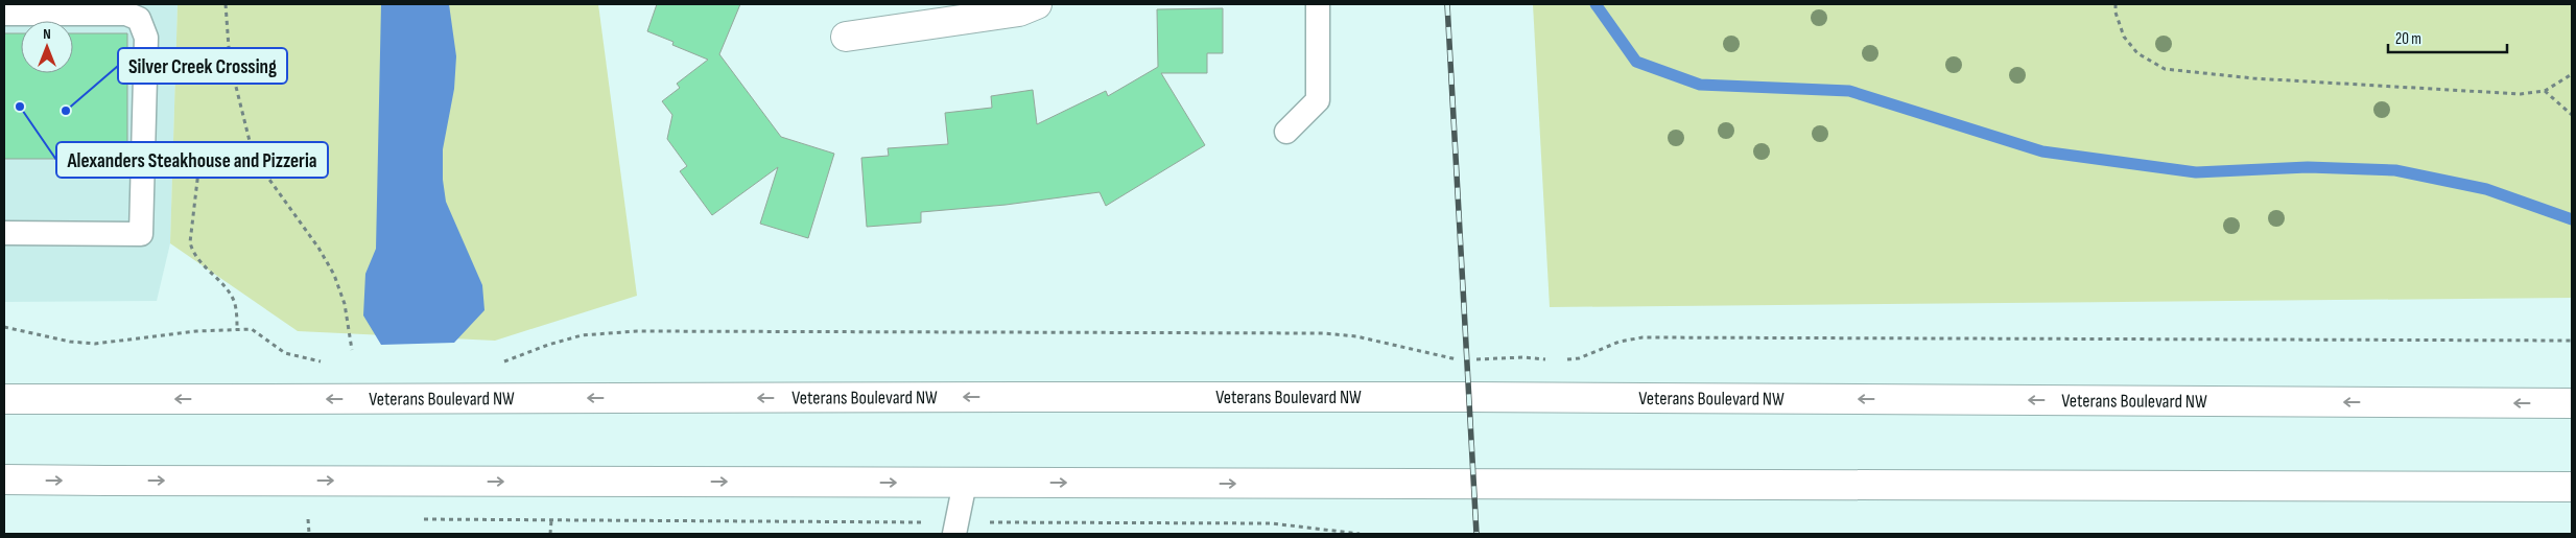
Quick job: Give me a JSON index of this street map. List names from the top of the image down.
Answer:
{
  "streets": {
    "main road": ["Veterans Boulevard NW"]
  },
  "places": ["Alexanders Steakhouse and Pizzeria", "Silver Creek Crossing"],
  "scale_bar": "20 m",
  "north": "top"
}
